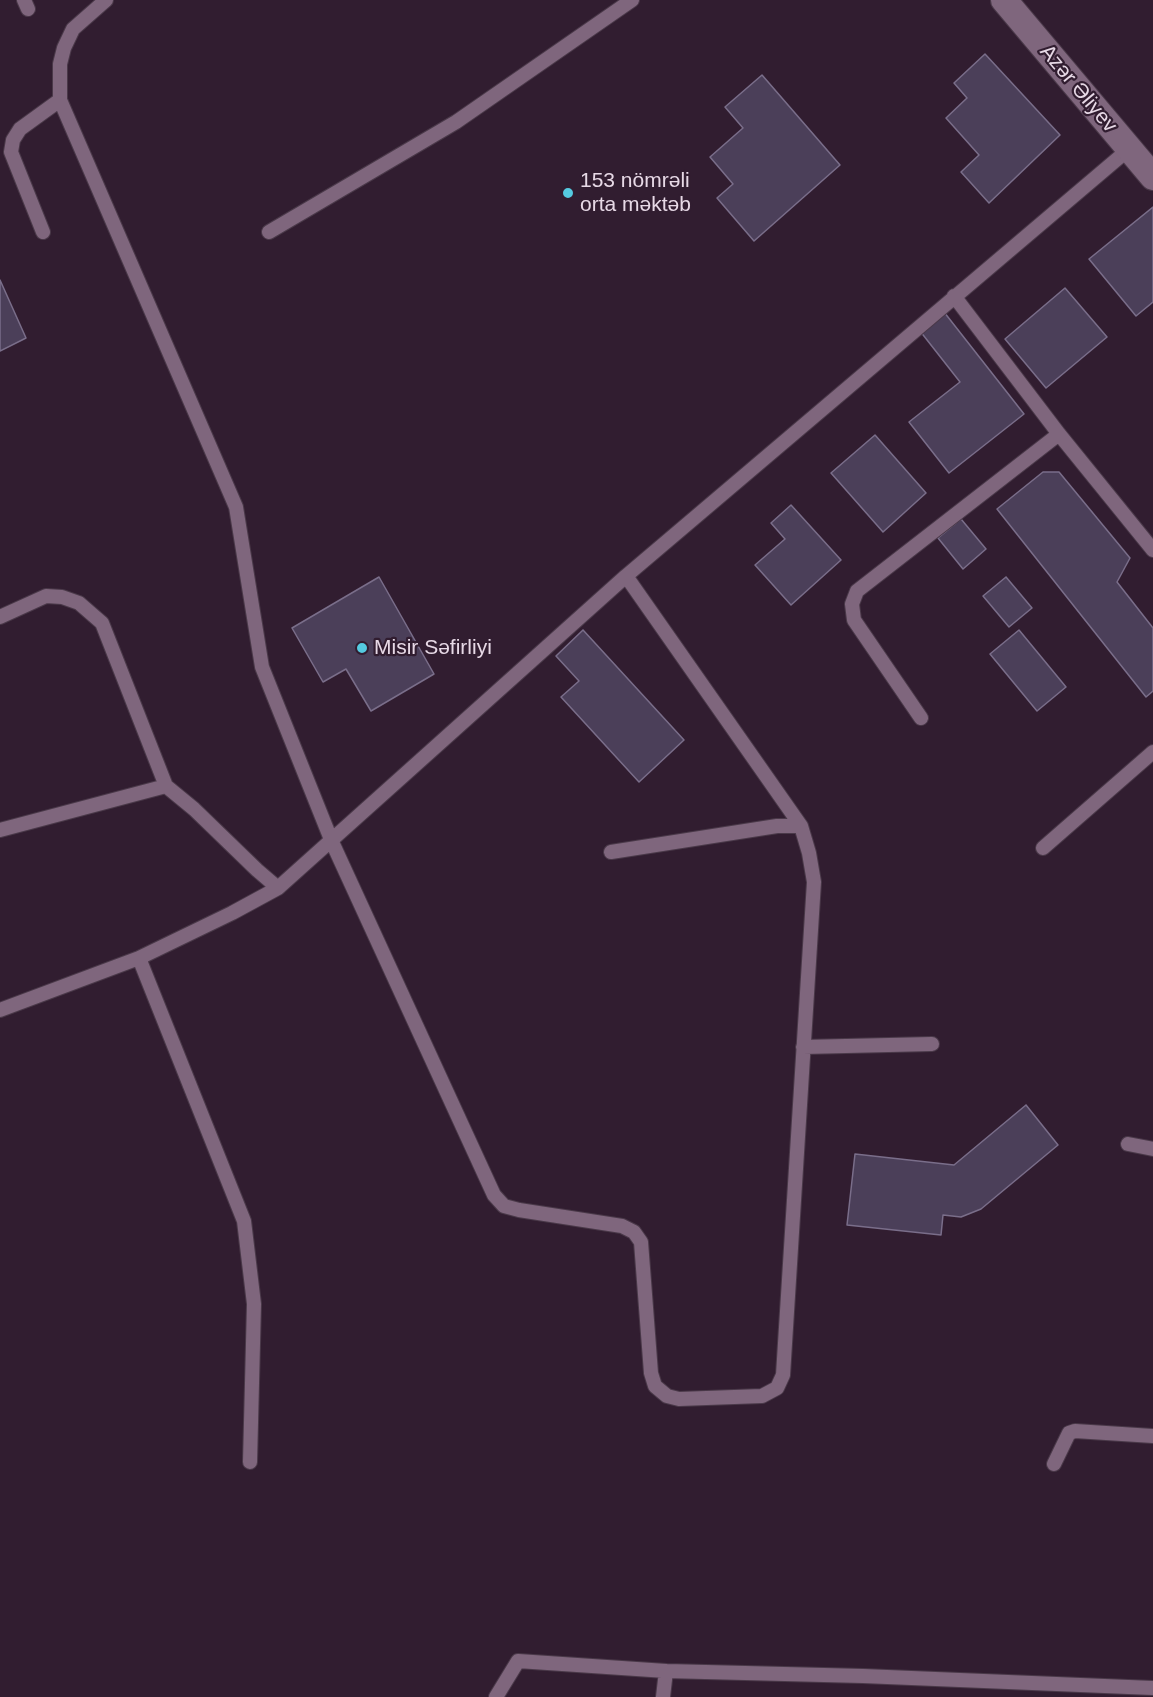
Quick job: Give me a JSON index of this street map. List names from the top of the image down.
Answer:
{
  "streets": {
    "street": ["Azər Əliyev"]
  },
  "places": ["153 nömrəli orta məktəb", "Misir Səfirliyi"]
}
